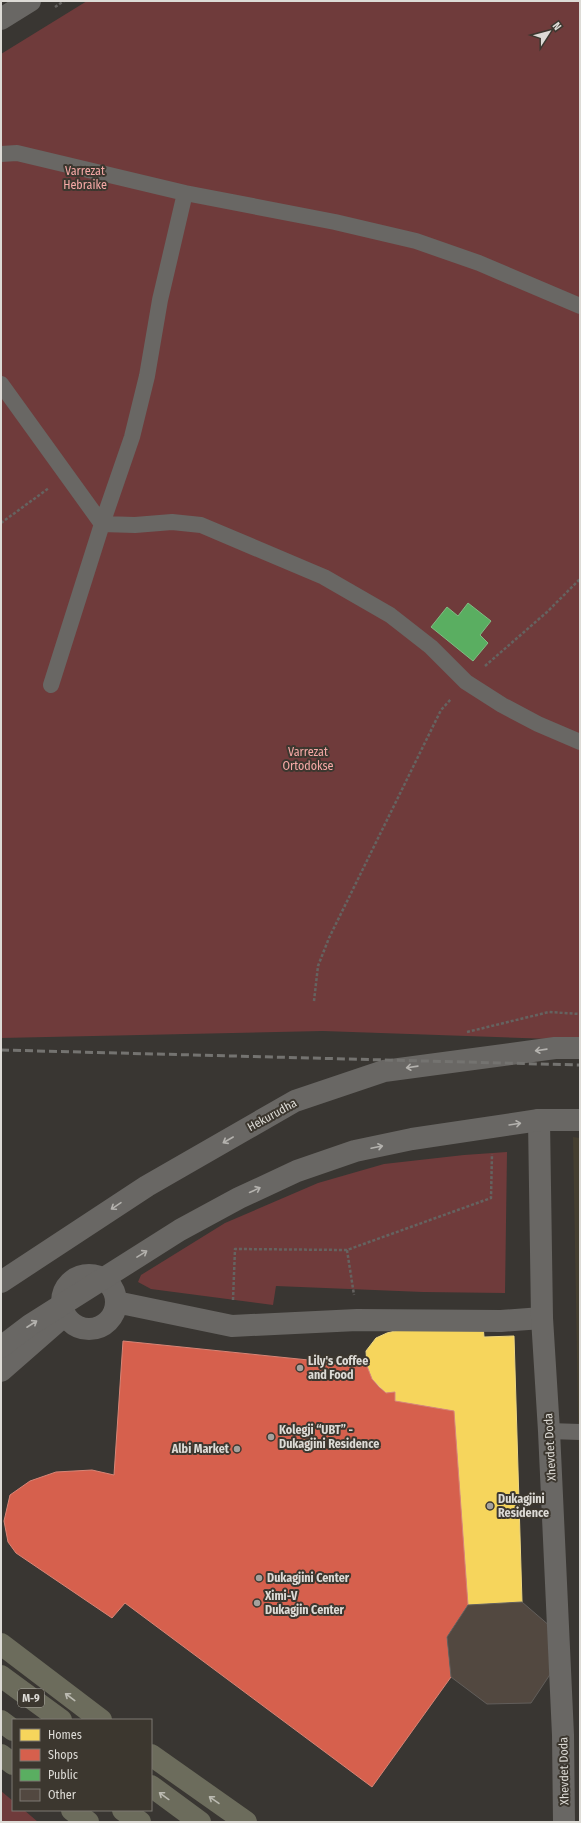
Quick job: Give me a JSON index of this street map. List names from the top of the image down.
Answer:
{
  "streets": {
    "highway": ["M-9"],
    "street": ["Hekurudha", "Xhevdet Doda"]
  },
  "parks": ["Varrezat Hebraike", "Varrezat Ortodokse"],
  "places": [
    "Lily's Coffee and Food",
    "Kolegji “UBT” - Dukagjini Residence",
    "Albi Market",
    "Dukagjini Residence",
    "Dukagjini Center",
    "Ximi-V Dukagjin Center"
  ],
  "legend": [
    "Homes",
    "Shops",
    "Public",
    "Other"
  ],
  "north": "top right"
}
